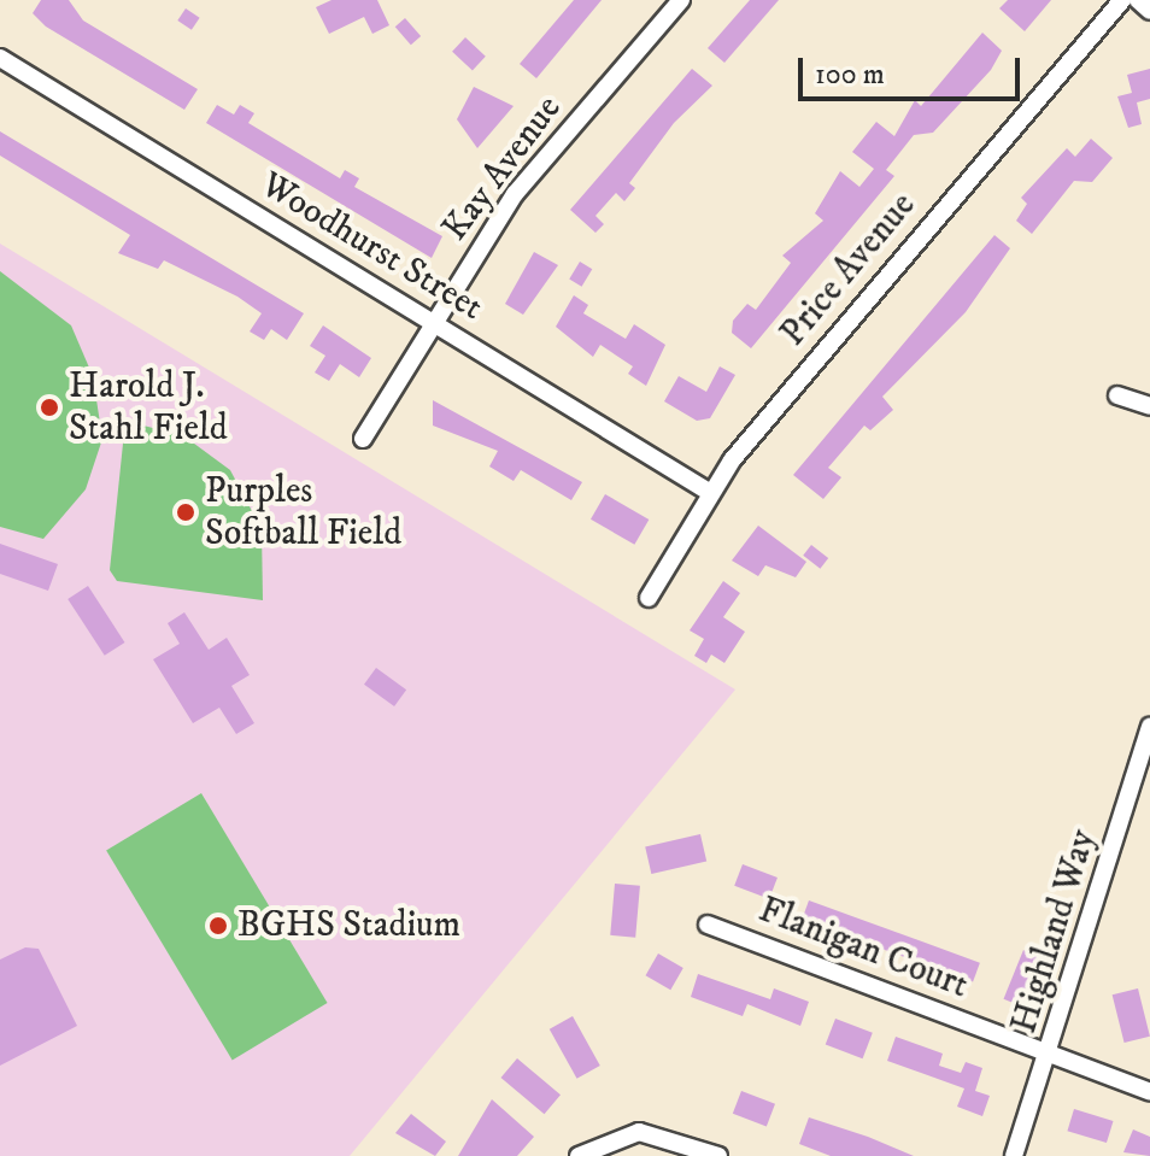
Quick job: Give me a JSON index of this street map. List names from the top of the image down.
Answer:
{
  "streets": {
    "street": [
      "Kay Avenue",
      "Woodhurst Street",
      "Price Avenue",
      "Highland Way",
      "Flanigan Court"
    ]
  },
  "crossings": [
    ["Kay Avenue", "Woodhurst Street"],
    ["Woodhurst Street", "Price Avenue"],
    ["Highland Way", "Flanigan Court"]
  ],
  "places": ["Harold J. Stahl Field", "Purples Softball Field", "BGHS Stadium"],
  "scale_bar": "100 m"
}
